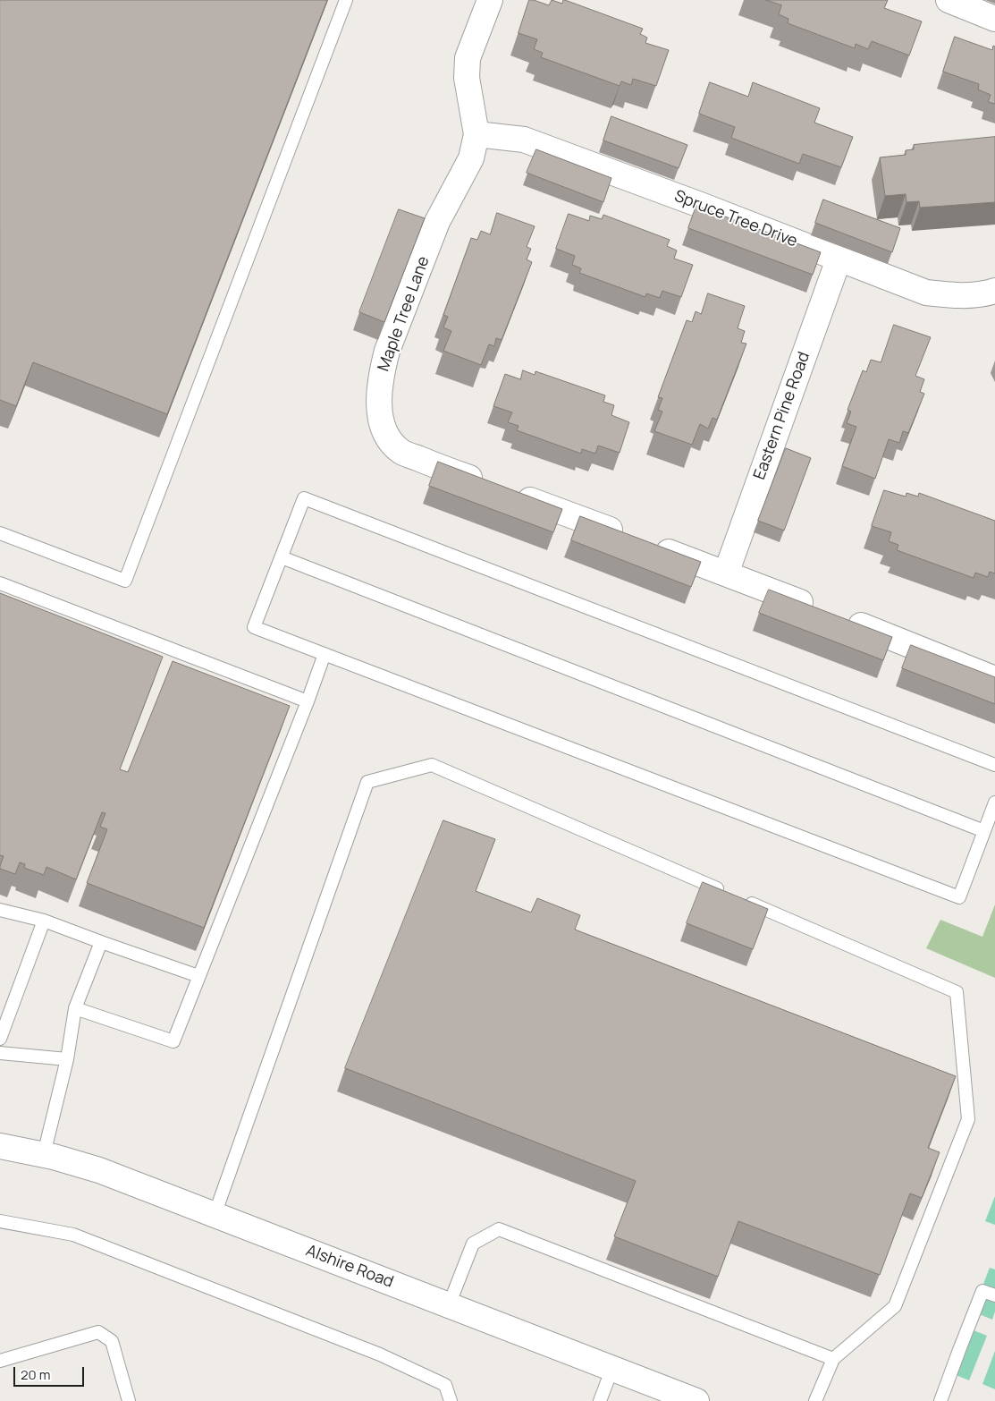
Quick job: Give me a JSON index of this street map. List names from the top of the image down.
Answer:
{
  "streets": {
    "street": [
      "Spruce Tree Drive",
      "Maple Tree Lane",
      "Eastern Pine Road",
      "Alshire Road"
    ]
  },
  "crossings": [
    ["Spruce Tree Drive", "Maple Tree Lane"],
    ["Spruce Tree Drive", "Eastern Pine Road"],
    ["Maple Tree Lane", "Eastern Pine Road"]
  ],
  "scale_bar": "20 m"
}
